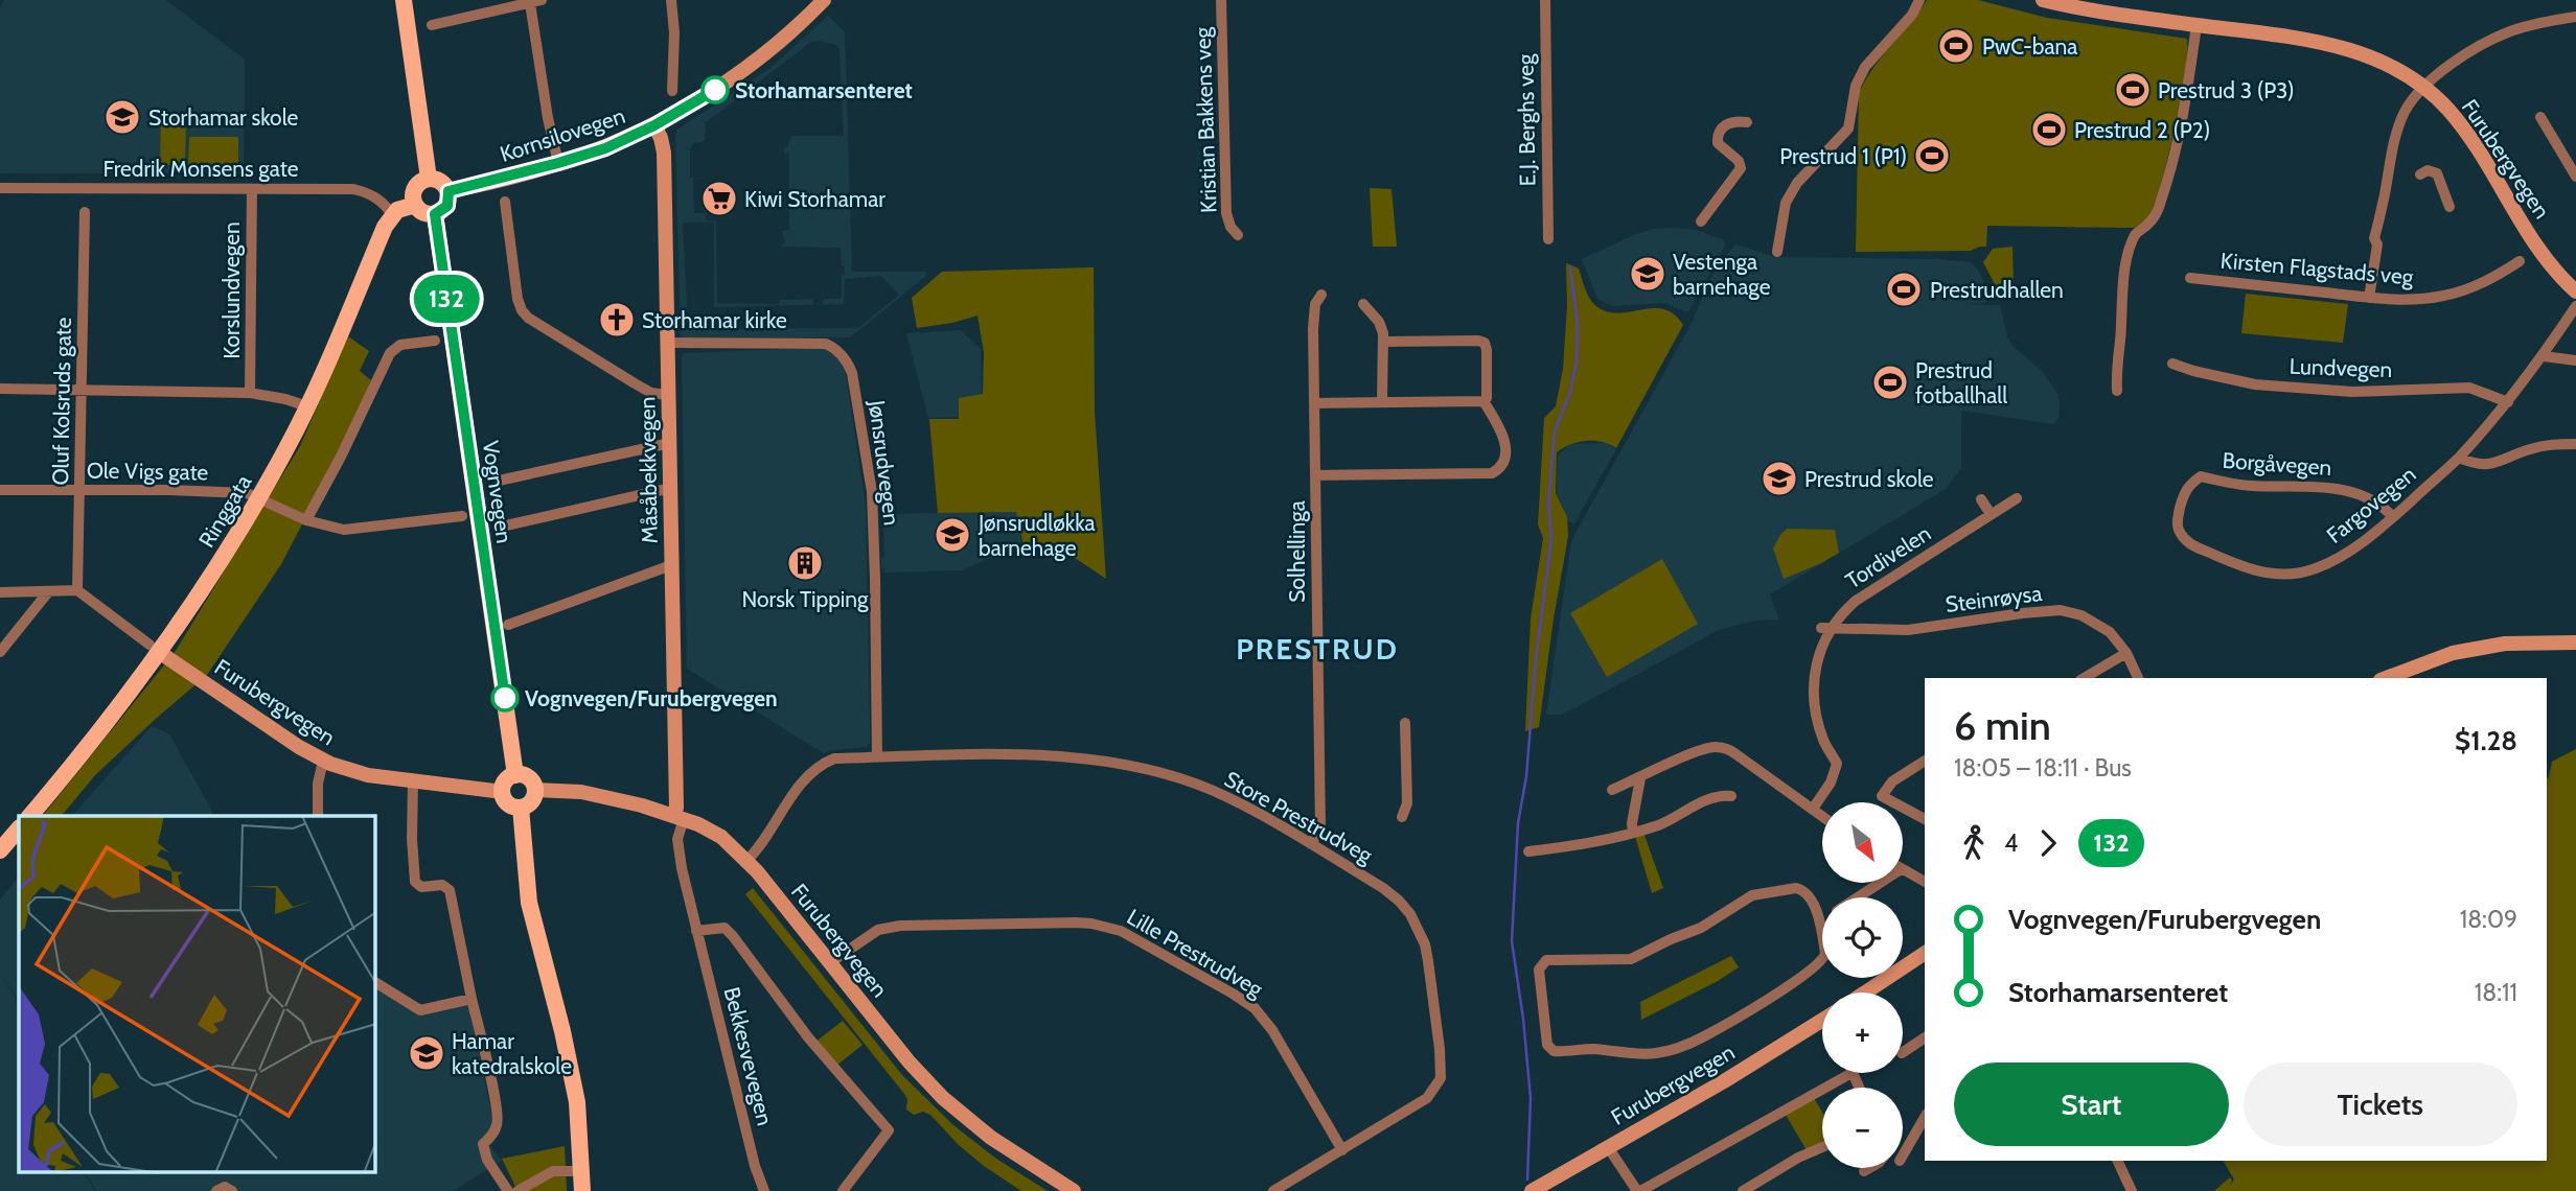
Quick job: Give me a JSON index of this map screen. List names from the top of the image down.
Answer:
{
  "streets": {
    "main road": [
      "Kornsilovegen",
      "Furubergvegen",
      "Måsåbekkvegen",
      "Vognvegen",
      "Ringgata"
    ],
    "street": [
      "Kristian Bakkens veg",
      "E.J. Berghs veg",
      "Fredrik Monsens gate",
      "Kirsten Flagstads veg",
      "Korslundvegen",
      "Lundvegen",
      "Oluf Kolsruds gate",
      "Jønsrudvegen",
      "Borgåvegen",
      "Ole Vigs gate",
      "Fargovegen",
      "Solhellinga",
      "Tordivelen",
      "Steinrøysa",
      "Store Prestrudveg",
      "Lille Prestrudveg",
      "Bekkesvevegen"
    ]
  },
  "crossings": [
    ["Kornsilovegen", "Måsåbekkvegen"],
    ["Kornsilovegen", "Vognvegen"],
    ["Furubergvegen", "Måsåbekkvegen"],
    ["Furubergvegen", "Vognvegen"],
    ["Furubergvegen", "Ringgata"],
    ["Furubergvegen", "Store Prestrudveg"],
    ["Furubergvegen", "Lille Prestrudveg"],
    ["Furubergvegen", "Bekkesvevegen"],
    ["Fredrik Monsens gate", "Korslundvegen"],
    ["Fredrik Monsens gate", "Ringgata"],
    ["Lundvegen", "Fargovegen"],
    ["Oluf Kolsruds gate", "Ole Vigs gate"],
    ["Jønsrudvegen", "Måsåbekkvegen"],
    ["Jønsrudvegen", "Store Prestrudveg"],
    ["Borgåvegen", "Fargovegen"],
    ["Måsåbekkvegen", "Bekkesvevegen"],
    ["Ole Vigs gate", "Ringgata"],
    ["Solhellinga", "Store Prestrudveg"],
    ["Tordivelen", "Steinrøysa"],
    ["Store Prestrudveg", "Lille Prestrudveg"]
  ],
  "districts": ["PRESTRUD"],
  "places": {
    "sports": [
      "PwC-bana",
      "Prestrud 3 (P3)",
      "Prestrud 2 (P2)",
      "Prestrud 1 (P1)",
      "Prestrudhallen",
      "Prestrud fotballhall"
    ],
    "other": ["Storhamarsenteret", "Vognvegen/Furubergvegen"],
    "school or university": [
      "Storhamar skole",
      "Vestenga barnehage",
      "Prestrud skole",
      "Jønsrudløkka barnehage",
      "Hamar katedralskole"
    ],
    "supermarket": ["Kiwi Storhamar"],
    "church": ["Storhamar kirke"],
    "building": ["Norsk Tipping"]
  },
  "lines": ["bus line 132"],
  "north": "bottom right",
  "page": {
    "on_map": "132",
    "heading": ["6 min", "18:05 – 18:11 · Bus", "$1.28"],
    "map_buttons": ["+", "−"],
    "legs": ["4", "132"],
    "list": [
      {
        "name": "Vognvegen/Furubergvegen",
        "value": "18:09"
      },
      {
        "name": "Storhamarsenteret",
        "value": "18:11"
      }
    ],
    "buttons": ["Start", "Tickets"]
  }
}
